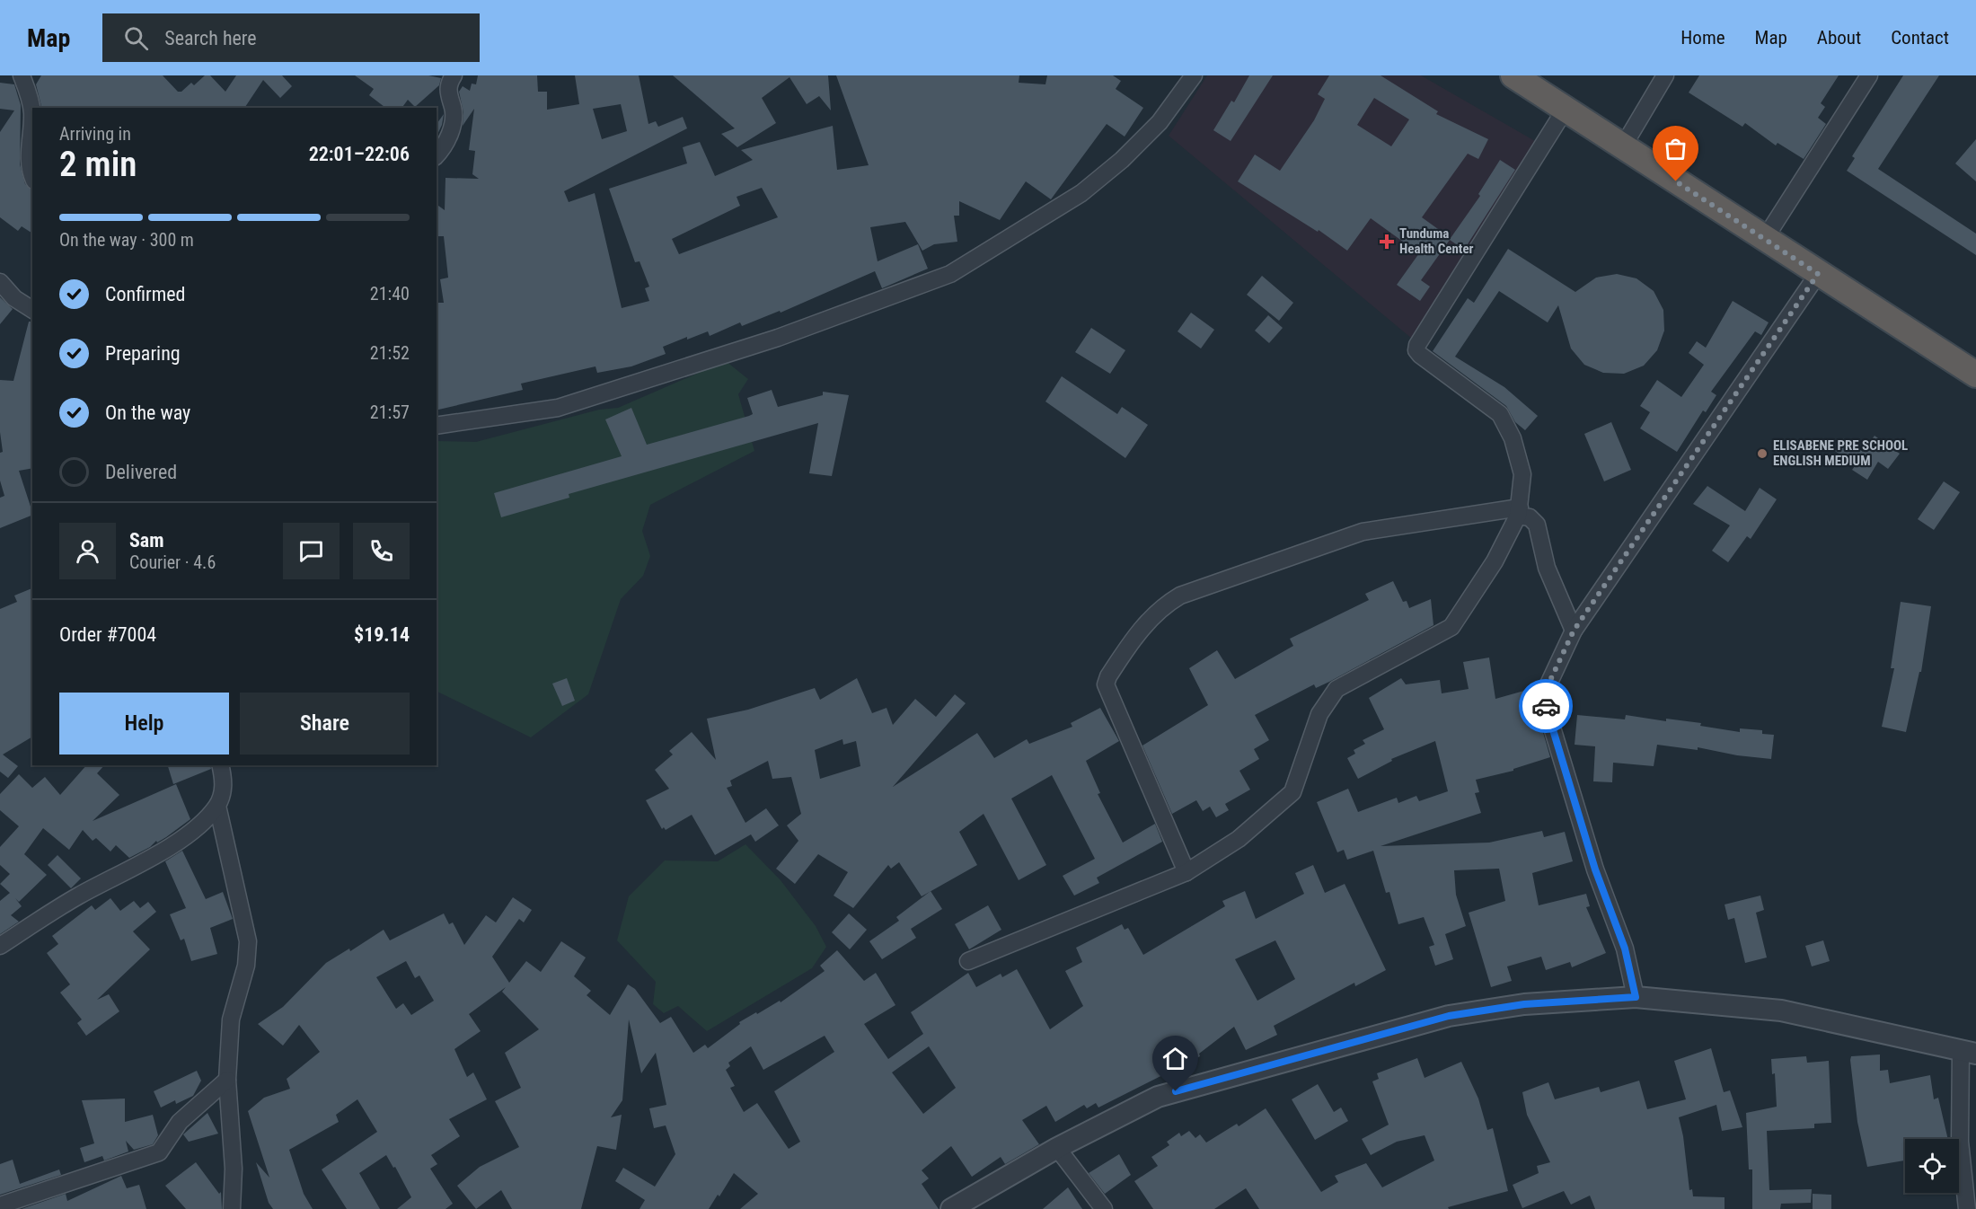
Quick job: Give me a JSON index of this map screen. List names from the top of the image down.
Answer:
{
  "places": {
    "health": ["Tunduma Health Center"],
    "other": ["ELISABENE PRE SCHOOL ENGLISH MEDIUM"]
  },
  "page": {
    "header": "Map",
    "search": "Search here",
    "nav": [
      "Home",
      "Map",
      "About",
      "Contact"
    ],
    "heading": ["2 min", "Arriving in", "22:01–22:06"],
    "panel": [
      "Sam",
      "Courier · 4.6",
      "Order #7004",
      "$19.14"
    ],
    "bar": "On the way · 300 m",
    "list": [
      ["Confirmed", "21:40"],
      ["Preparing", "21:52"],
      ["On the way", "21:57"],
      "Delivered"
    ],
    "buttons": ["Help", "Share"]
  }
}
